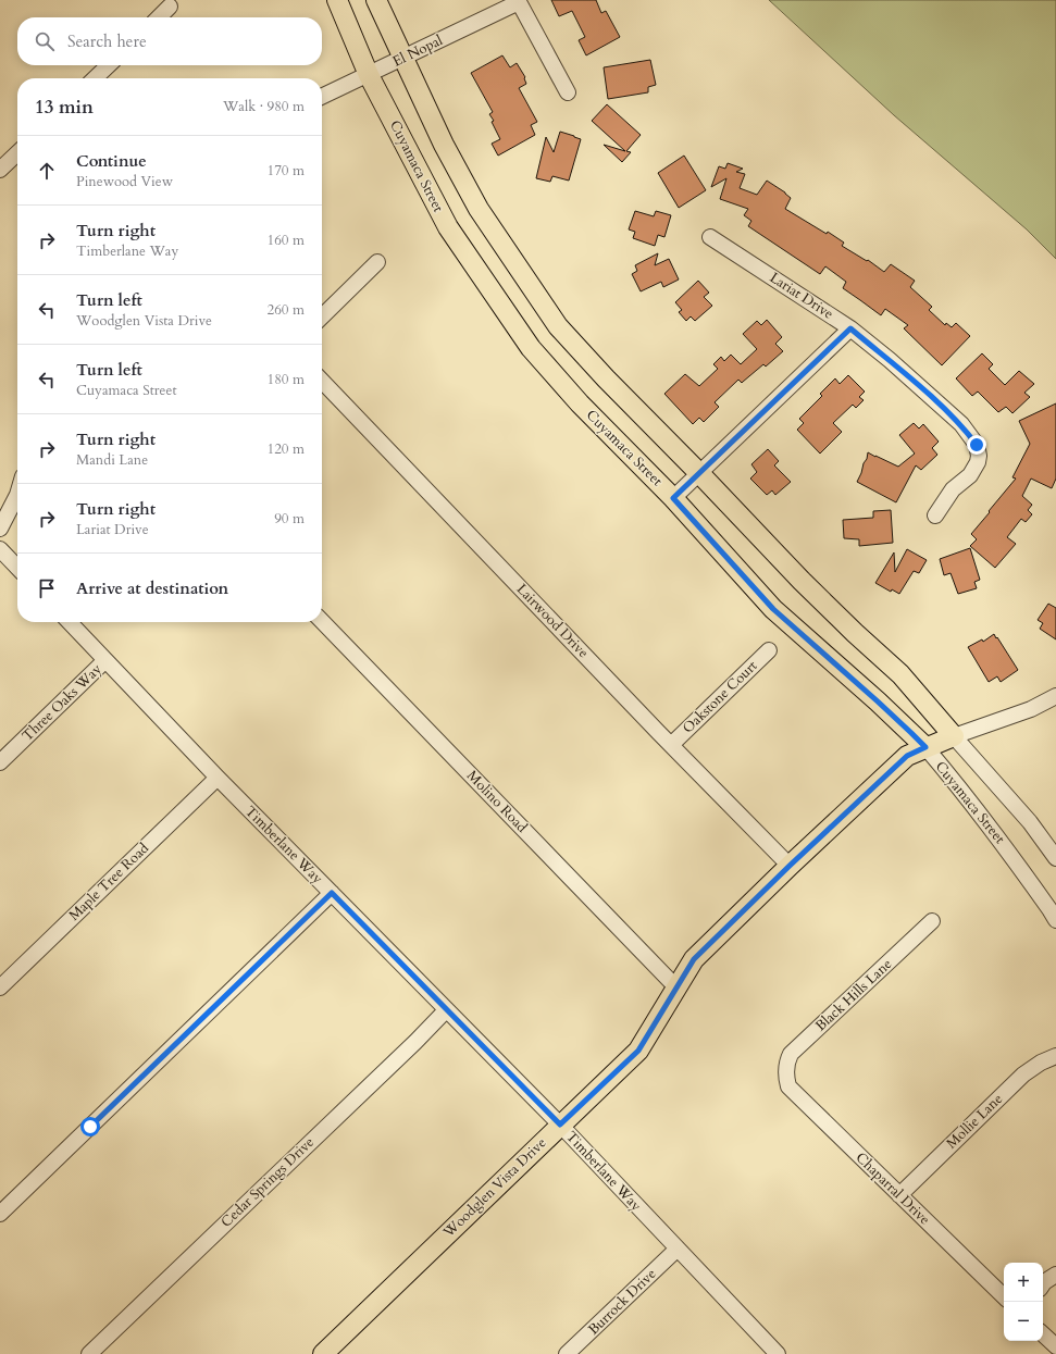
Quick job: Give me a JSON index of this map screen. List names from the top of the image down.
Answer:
{
  "streets": {
    "main road": ["Cuyamaca Street", "Woodglen Vista Drive"],
    "street": [
      "El Nopal",
      "Lariat Drive",
      "Lairwood Drive",
      "Oakstone Court",
      "Three Oaks Way",
      "Molino Road",
      "Timberlane Way",
      "Maple Tree Road",
      "Black Hills Lane",
      "Mollie Lane",
      "Cedar Springs Drive",
      "Chaparral Drive",
      "Burrock Drive"
    ]
  },
  "crossings": [
    ["El Nopal", "Cuyamaca Street"],
    ["Cuyamaca Street", "Woodglen Vista Drive"],
    ["Lairwood Drive", "Oakstone Court"],
    ["Lairwood Drive", "Woodglen Vista Drive"],
    ["Three Oaks Way", "Timberlane Way"],
    ["Molino Road", "Woodglen Vista Drive"],
    ["Timberlane Way", "Maple Tree Road"],
    ["Timberlane Way", "Cedar Springs Drive"],
    ["Timberlane Way", "Woodglen Vista Drive"],
    ["Timberlane Way", "Burrock Drive"],
    ["Black Hills Lane", "Chaparral Drive"],
    ["Mollie Lane", "Chaparral Drive"]
  ],
  "page": {
    "search": "Search here",
    "heading": ["13 min", "Walk · 980 m"],
    "list": [
      ["Continue", "Pinewood View", "170 m"],
      ["Turn right", "Timberlane Way", "160 m"],
      ["Turn left", "Woodglen Vista Drive", "260 m"],
      ["Turn left", "Cuyamaca Street", "180 m"],
      ["Turn right", "Mandi Lane", "120 m"],
      ["Turn right", "Lariat Drive", "90 m"],
      "Arrive at destination"
    ],
    "map_buttons": ["+", "−"]
  }
}
